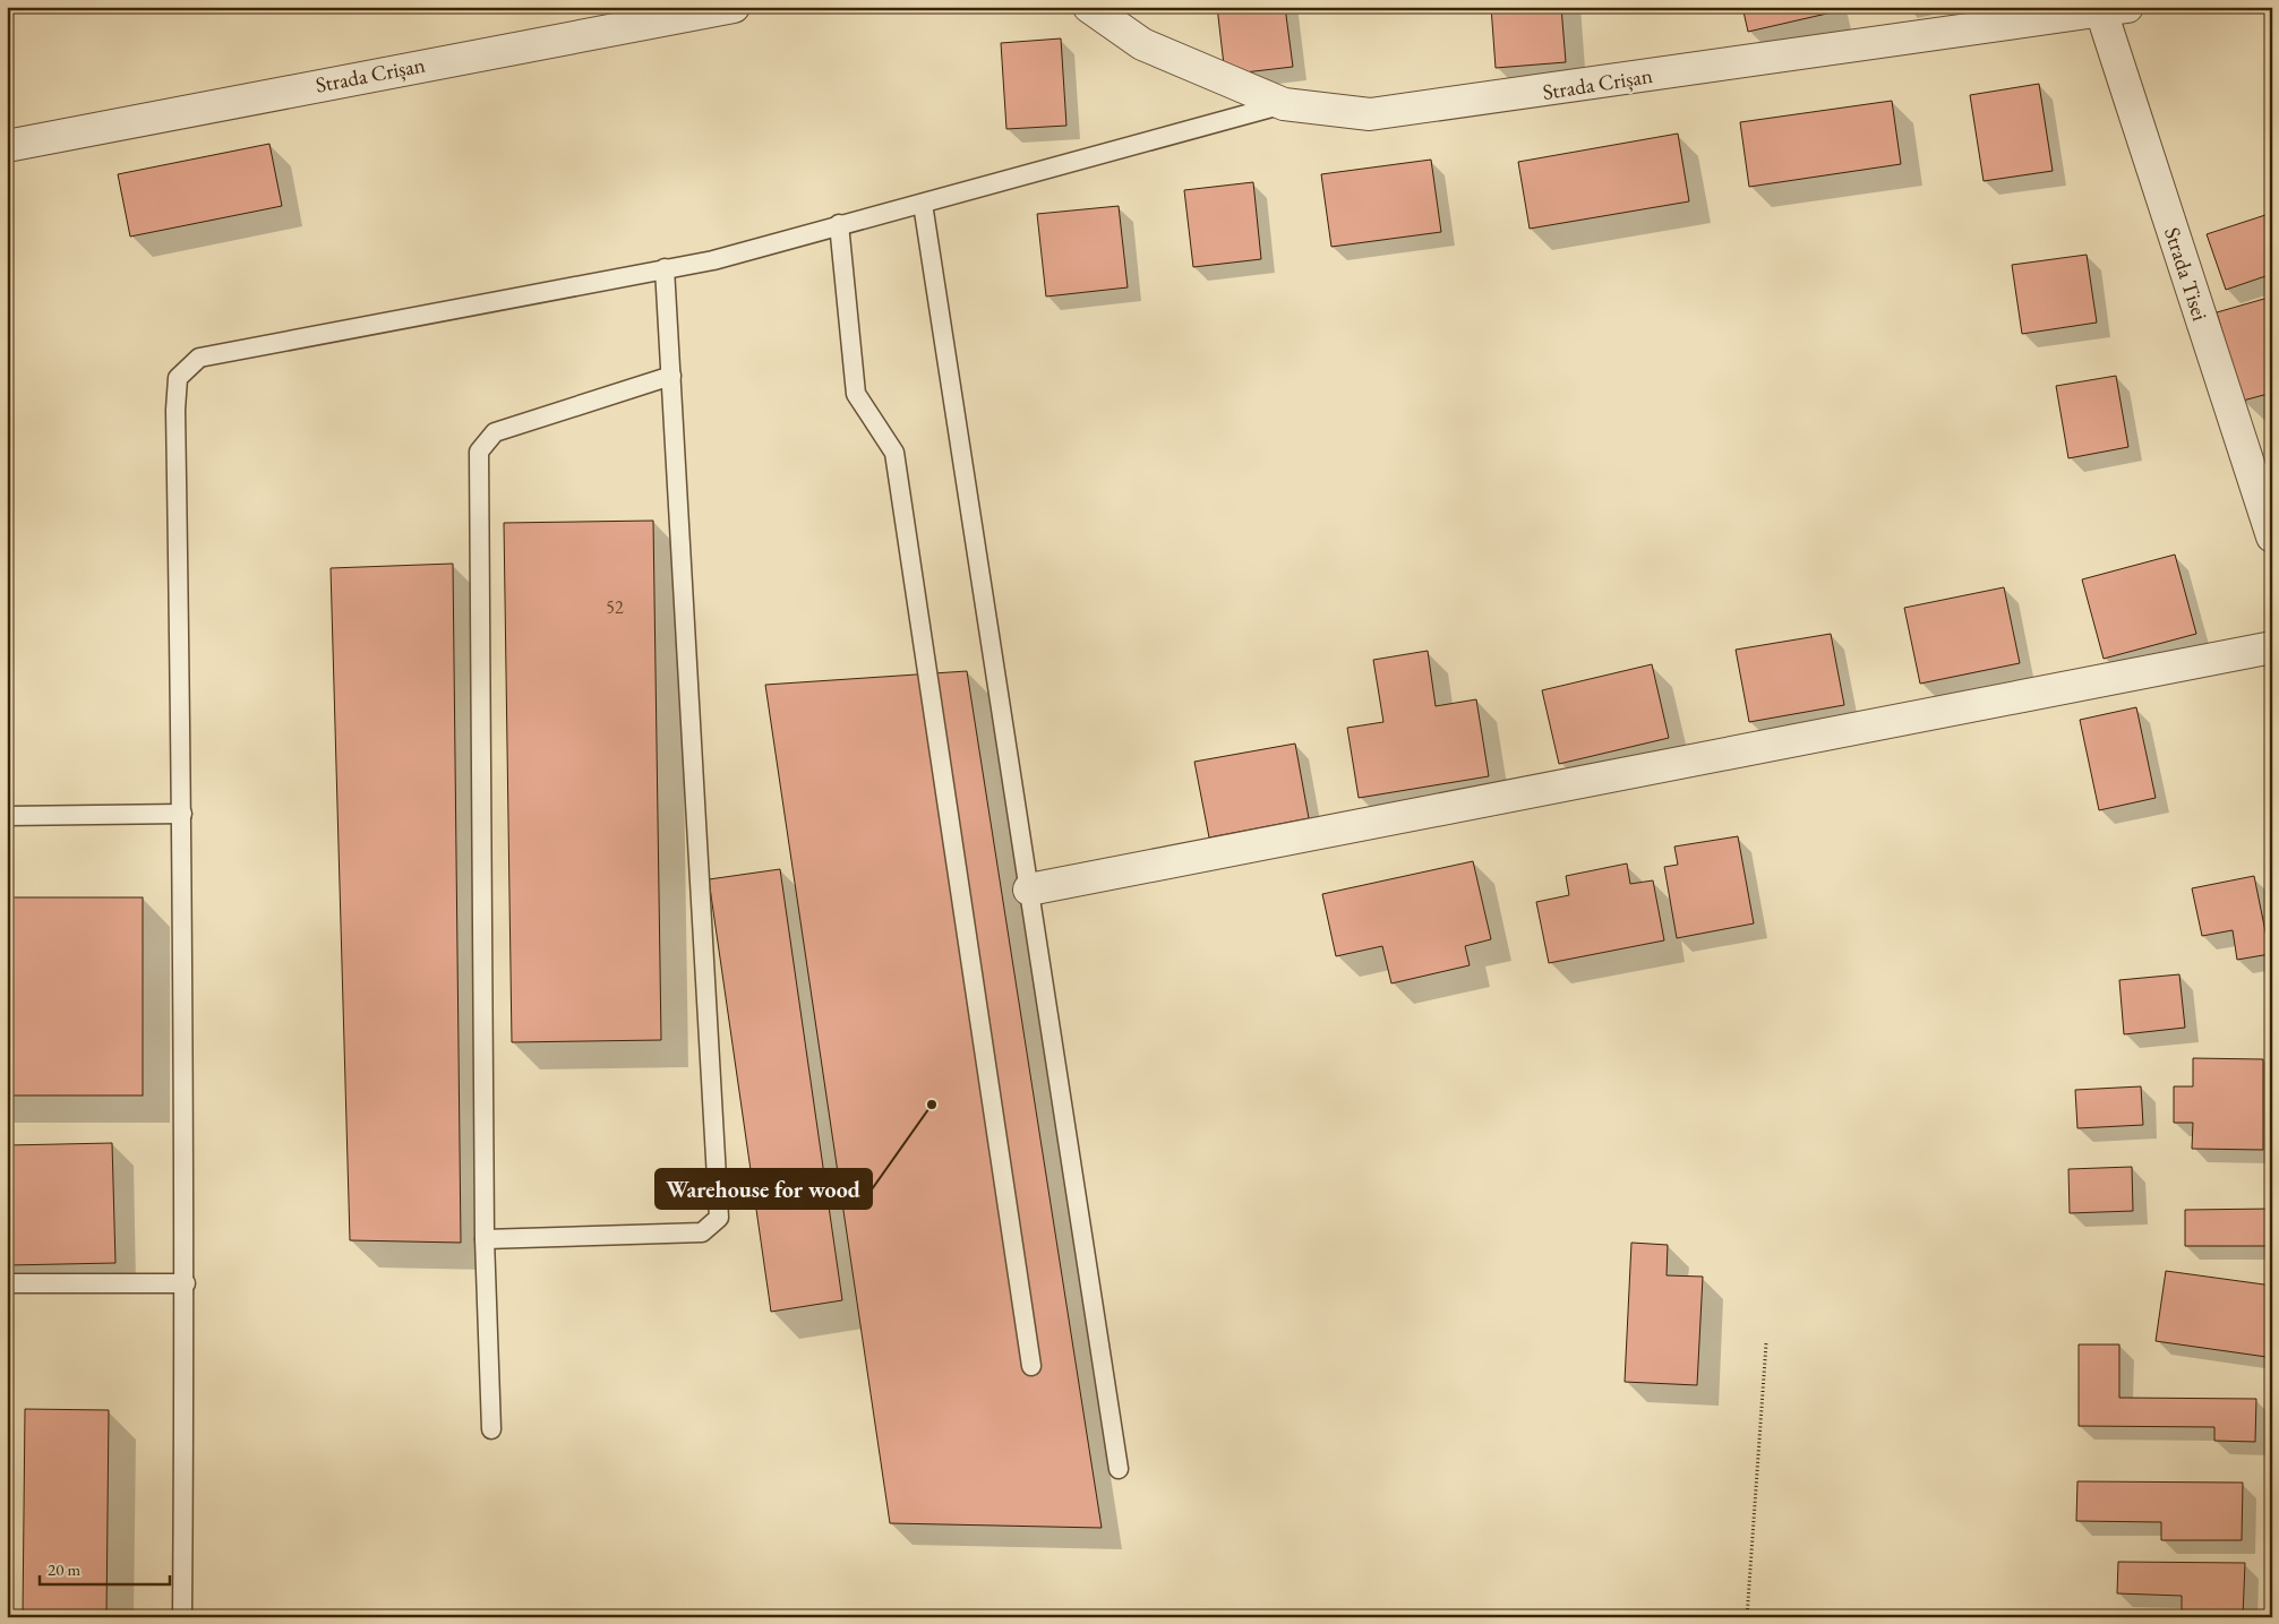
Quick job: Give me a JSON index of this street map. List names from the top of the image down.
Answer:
{
  "streets": {
    "street": ["Strada Crișan", "Strada Tisei"]
  },
  "crossings": [
    ["Strada Crișan", "Strada Tisei"]
  ],
  "places": ["Warehouse for wood"],
  "house_numbers": ["52"],
  "scale_bar": "20 m"
}
